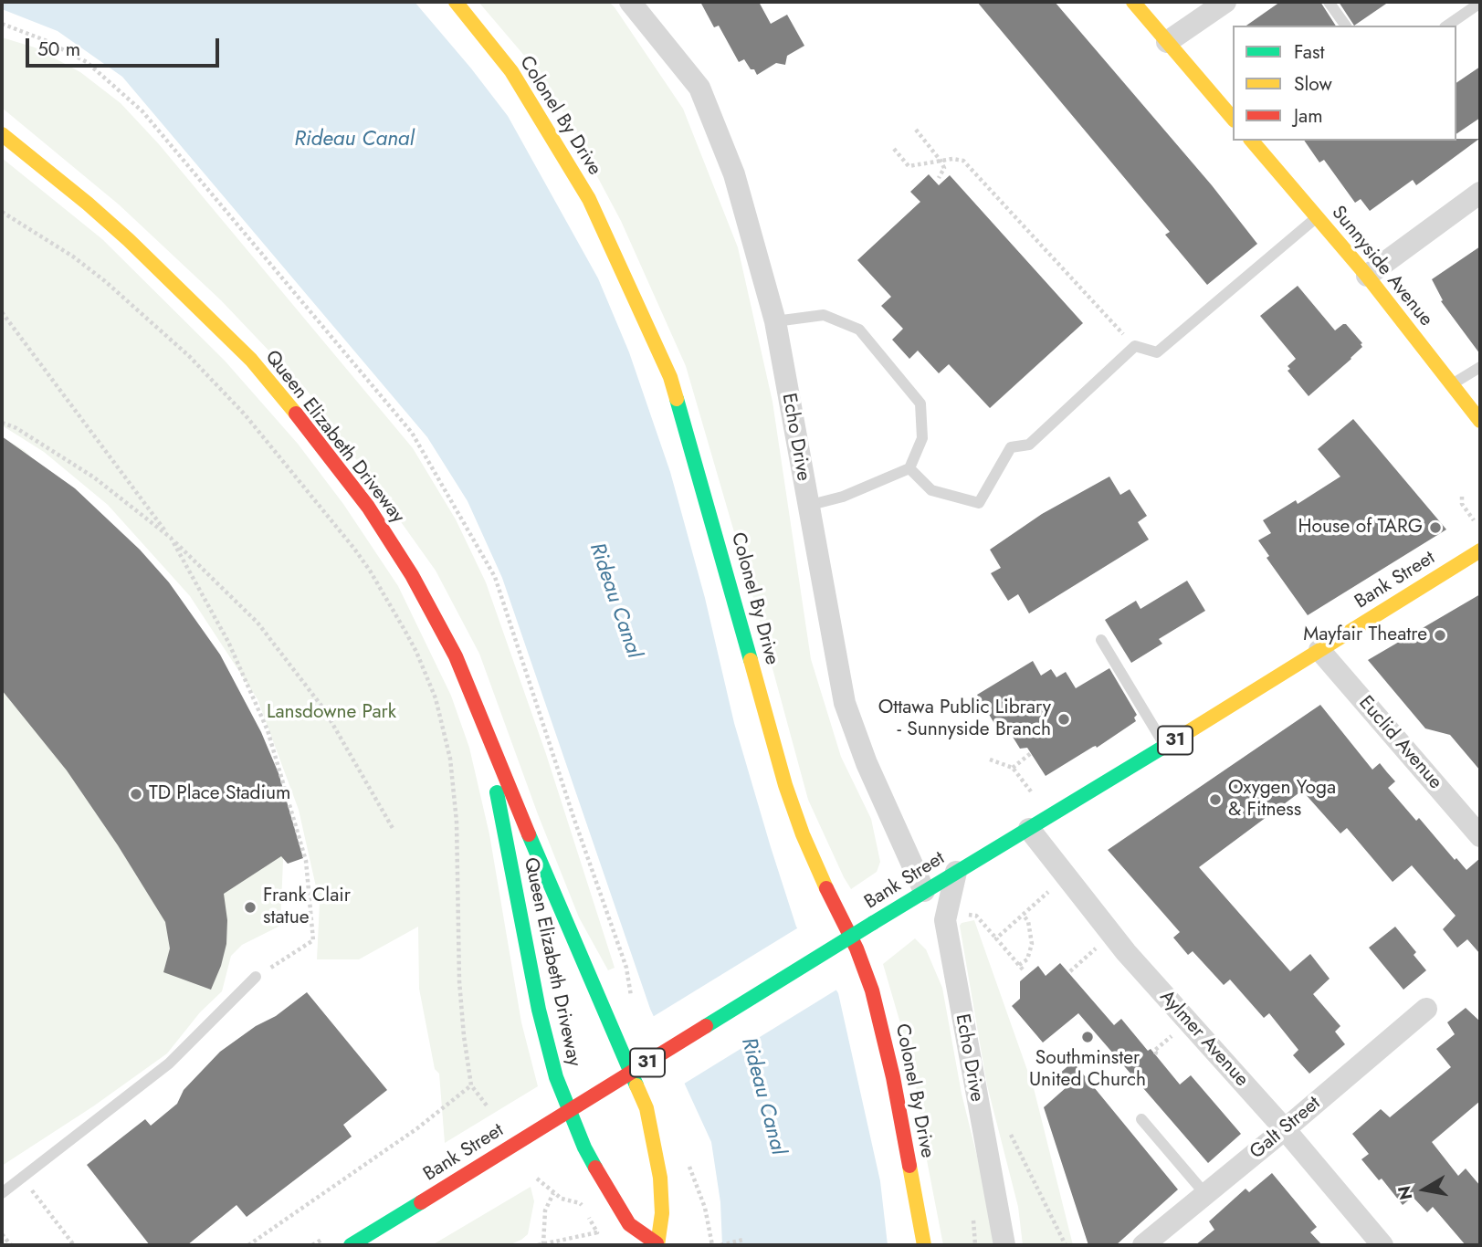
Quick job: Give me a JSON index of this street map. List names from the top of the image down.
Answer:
{
  "streets": {
    "main road": [
      "Colonel By Drive",
      "Sunnyside Avenue",
      "Queen Elizabeth Driveway",
      "Bank Street",
      "31"
    ],
    "street": [
      "Echo Drive",
      "Euclid Avenue",
      "Aylmer Avenue",
      "Galt Street"
    ]
  },
  "crossings": [
    ["Echo Drive", "Bank Street"],
    ["Bank Street", "Euclid Avenue"],
    ["Bank Street", "Aylmer Avenue"],
    ["Aylmer Avenue", "Galt Street"]
  ],
  "water": ["Rideau Canal"],
  "parks": ["Lansdowne Park"],
  "places": [
    "House of TARG",
    "Mayfair Theatre",
    "Ottawa Public Library - Sunnyside Branch",
    "TD Place Stadium",
    "Oxygen Yoga & Fitness",
    "Frank Clair statue",
    "Southminster United Church"
  ],
  "legend": ["Fast", "Slow", "Jam"],
  "scale_bar": "50 m",
  "north": "left"
}
